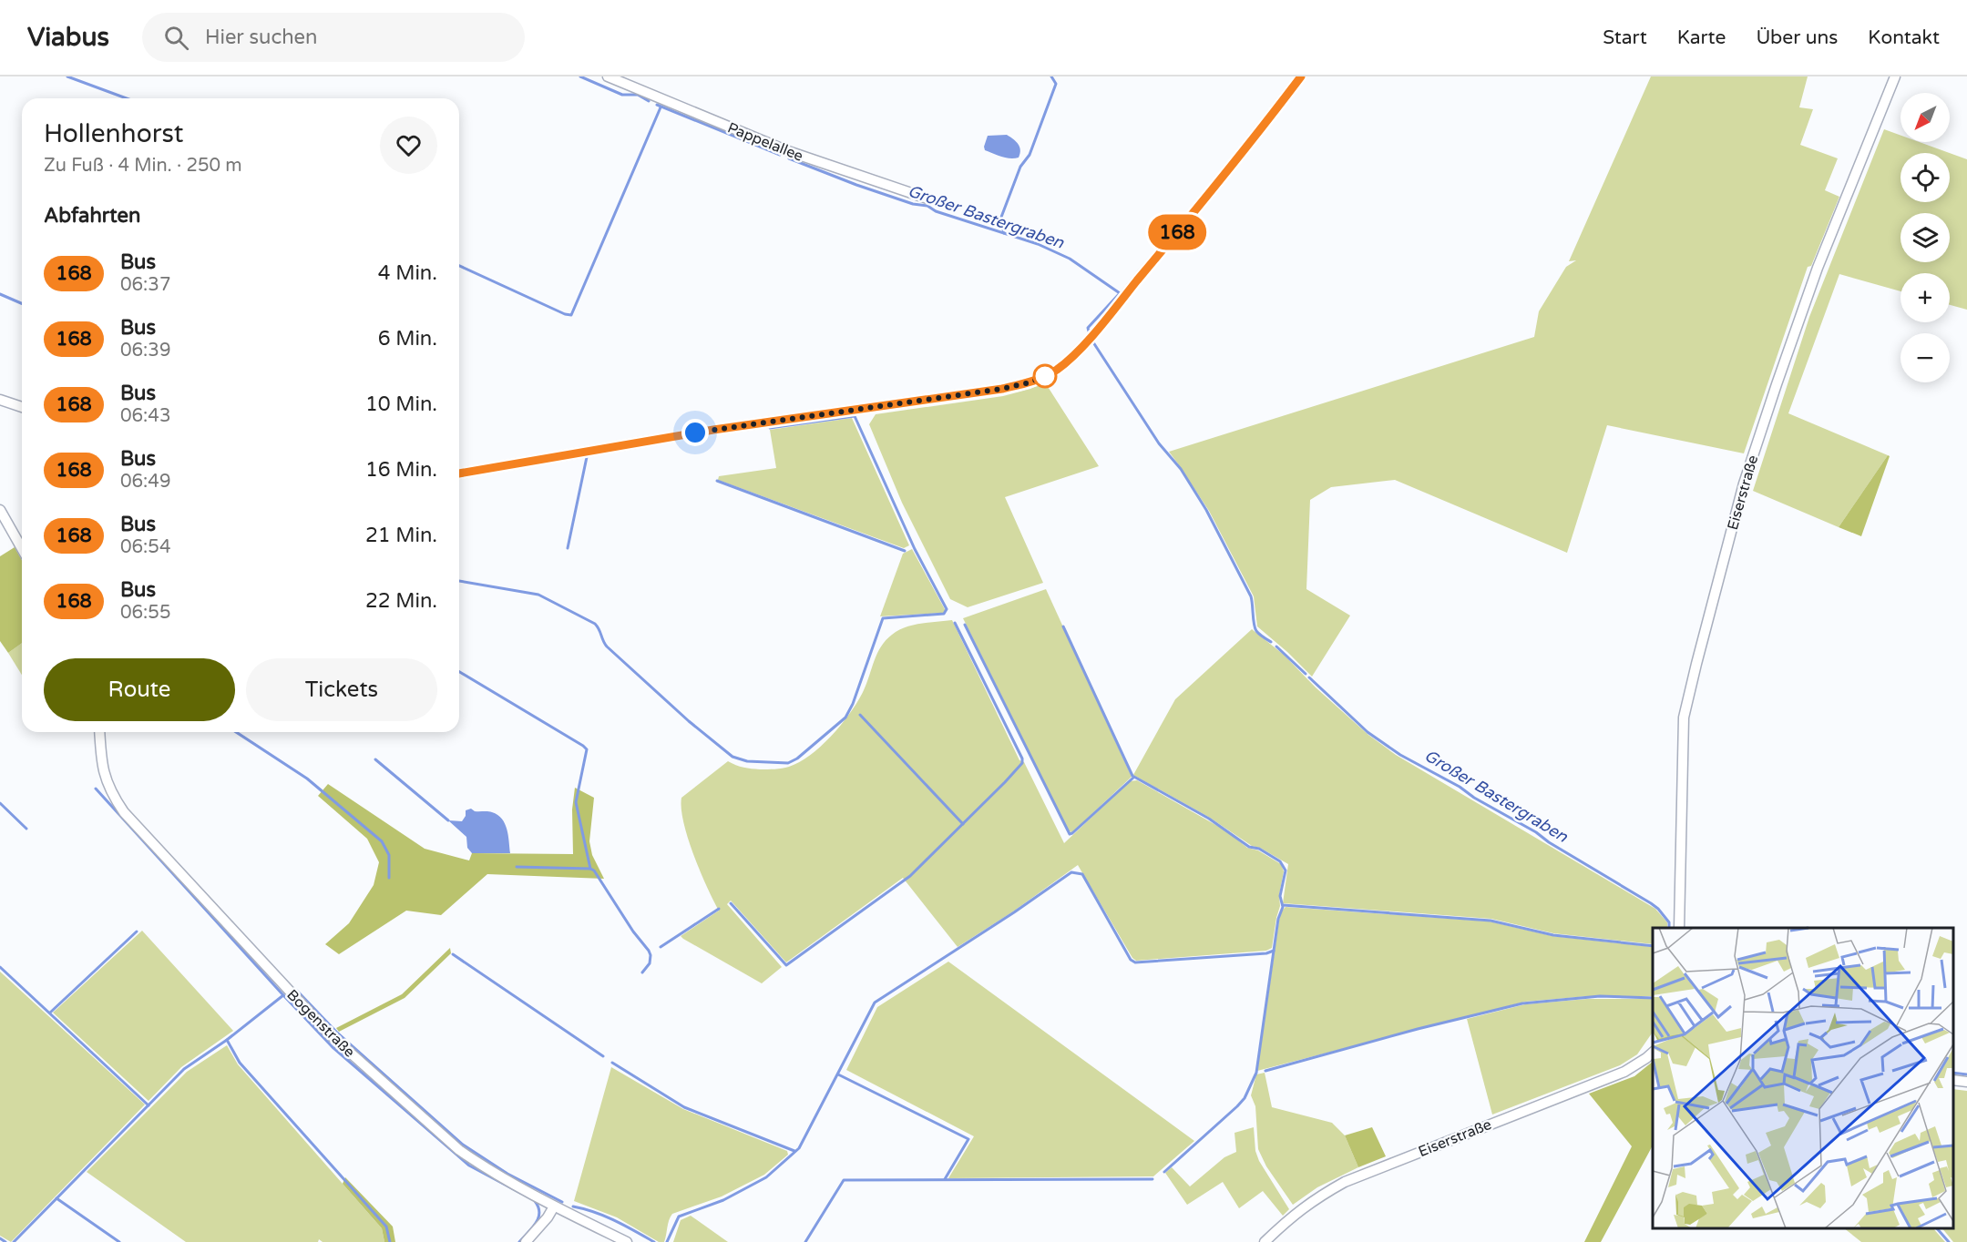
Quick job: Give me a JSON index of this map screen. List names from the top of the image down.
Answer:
{
  "streets": {
    "street": ["Pappelallee", "Eiserstraße", "Bogenstraße"]
  },
  "water": ["Großer Bastergraben"],
  "lines": ["bus line 168"],
  "north": "bottom left",
  "page": {
    "header": "Viabus",
    "search": "Hier suchen",
    "nav": [
      "Start",
      "Karte",
      "Über uns",
      "Kontakt"
    ],
    "on_map": "168",
    "map_buttons": ["+", "−"],
    "heading": [
      ["Hollenhorst", "Zu Fuß · 4 Min. · 250 m"],
      "Abfahrten"
    ],
    "list": [
      {
        "mark": "168",
        "name": "Bus",
        "note": "06:37",
        "value": "4 Min."
      },
      {
        "mark": "168",
        "name": "Bus",
        "note": "06:39",
        "value": "6 Min."
      },
      {
        "mark": "168",
        "name": "Bus",
        "note": "06:43",
        "value": "10 Min."
      },
      {
        "mark": "168",
        "name": "Bus",
        "note": "06:49",
        "value": "16 Min."
      },
      {
        "mark": "168",
        "name": "Bus",
        "note": "06:54",
        "value": "21 Min."
      },
      {
        "mark": "168",
        "name": "Bus",
        "note": "06:55",
        "value": "22 Min."
      }
    ],
    "buttons": ["Route", "Tickets"]
  }
}
